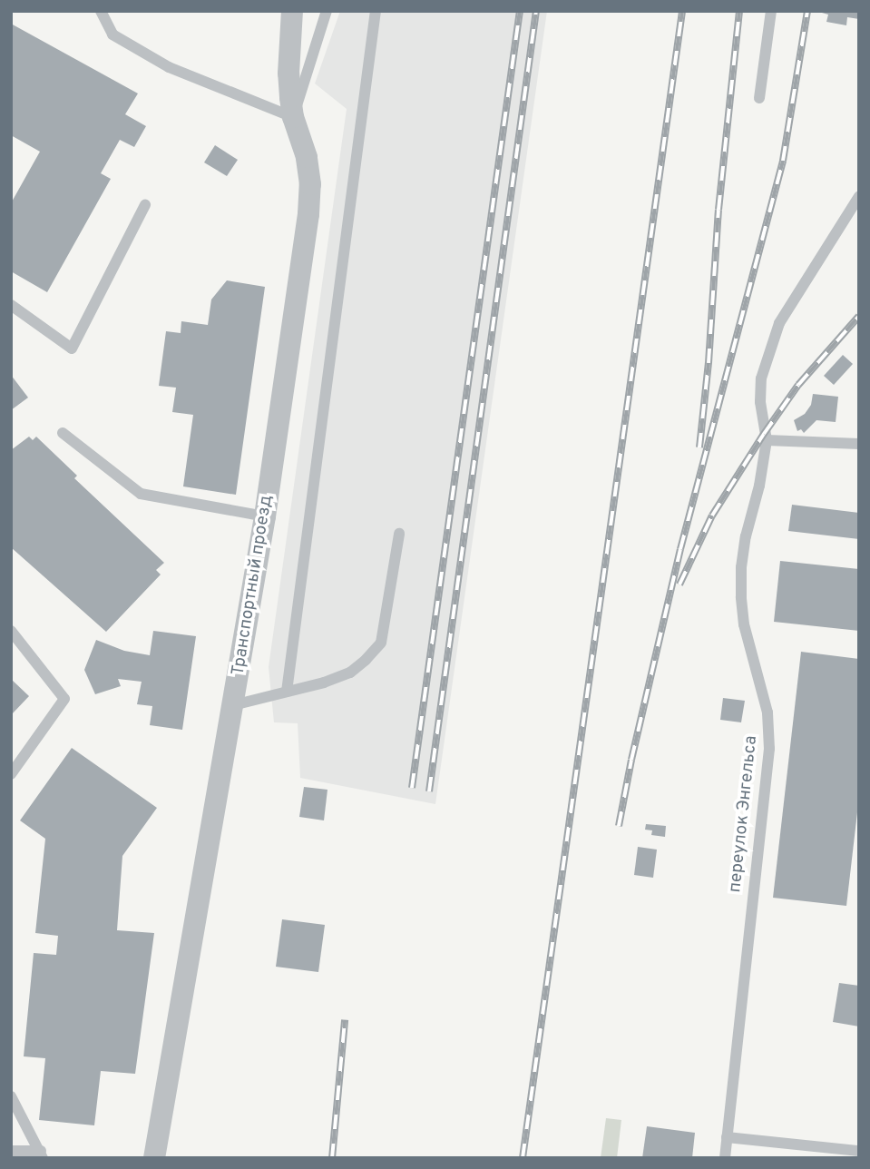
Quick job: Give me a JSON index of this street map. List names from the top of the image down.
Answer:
{
  "streets": {
    "street": ["Транспортный проезд"],
    "lane": ["переулок Энгельса"]
  }
}
